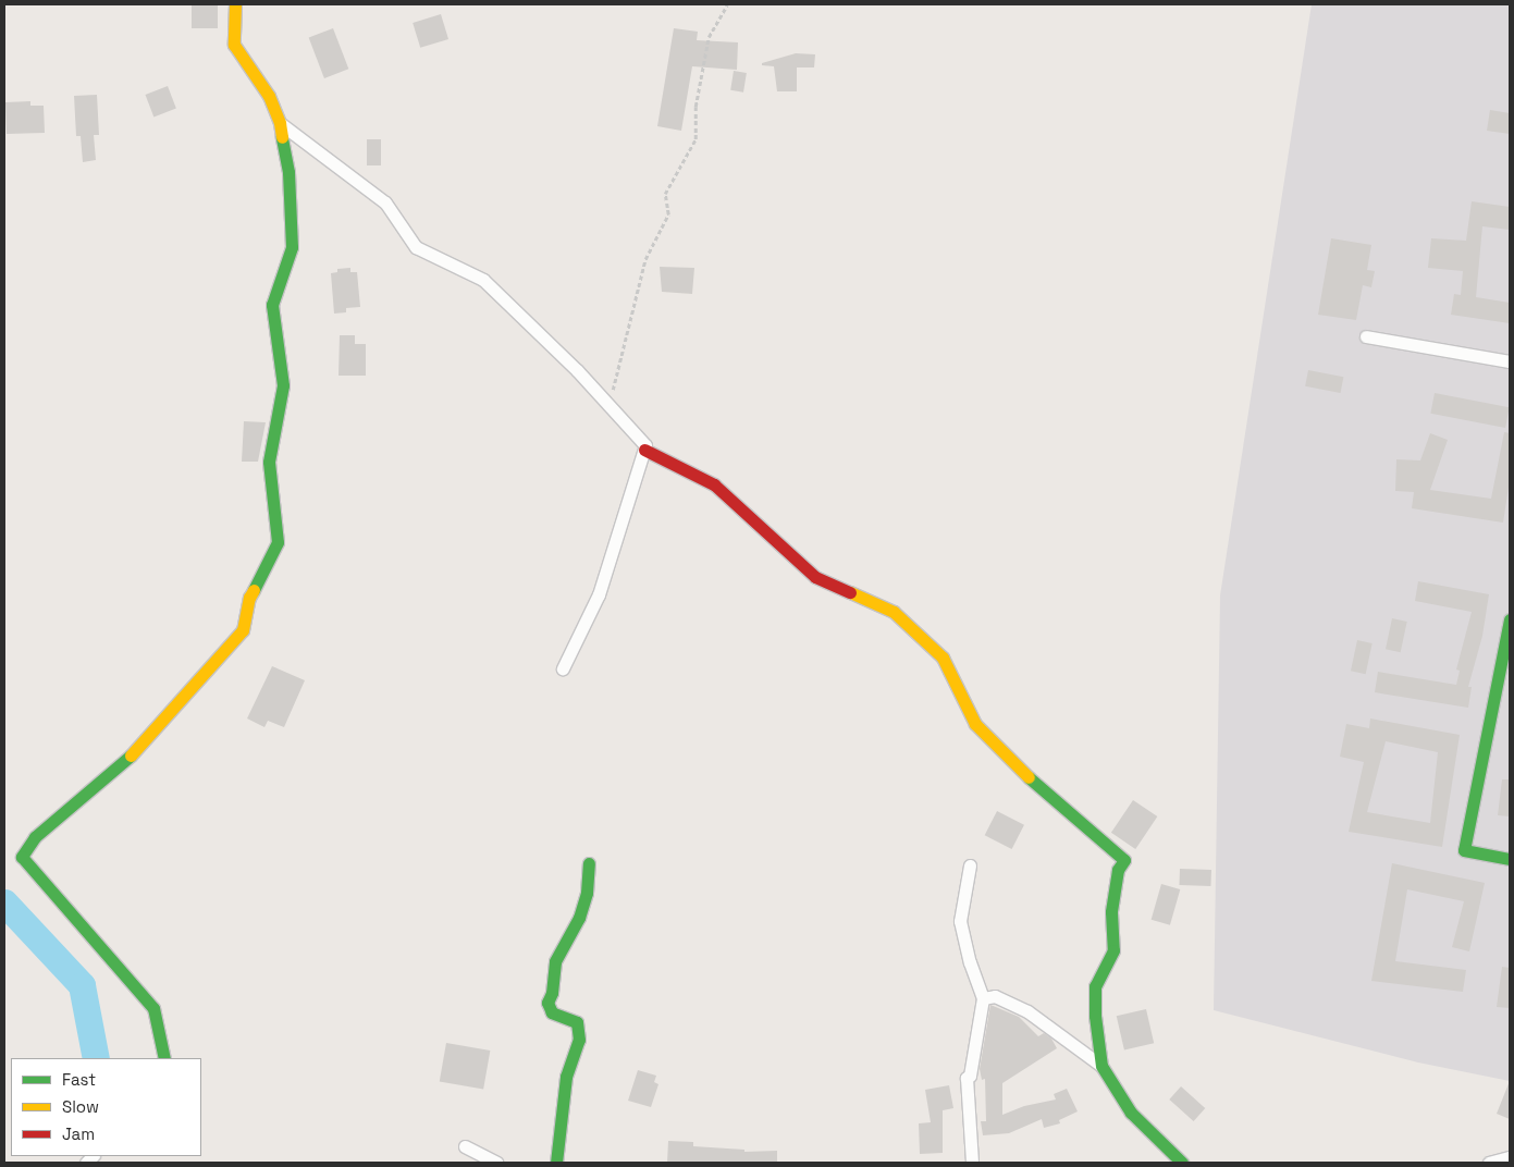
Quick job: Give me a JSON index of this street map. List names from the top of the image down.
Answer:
{
  "legend": ["Fast", "Slow", "Jam"]
}
